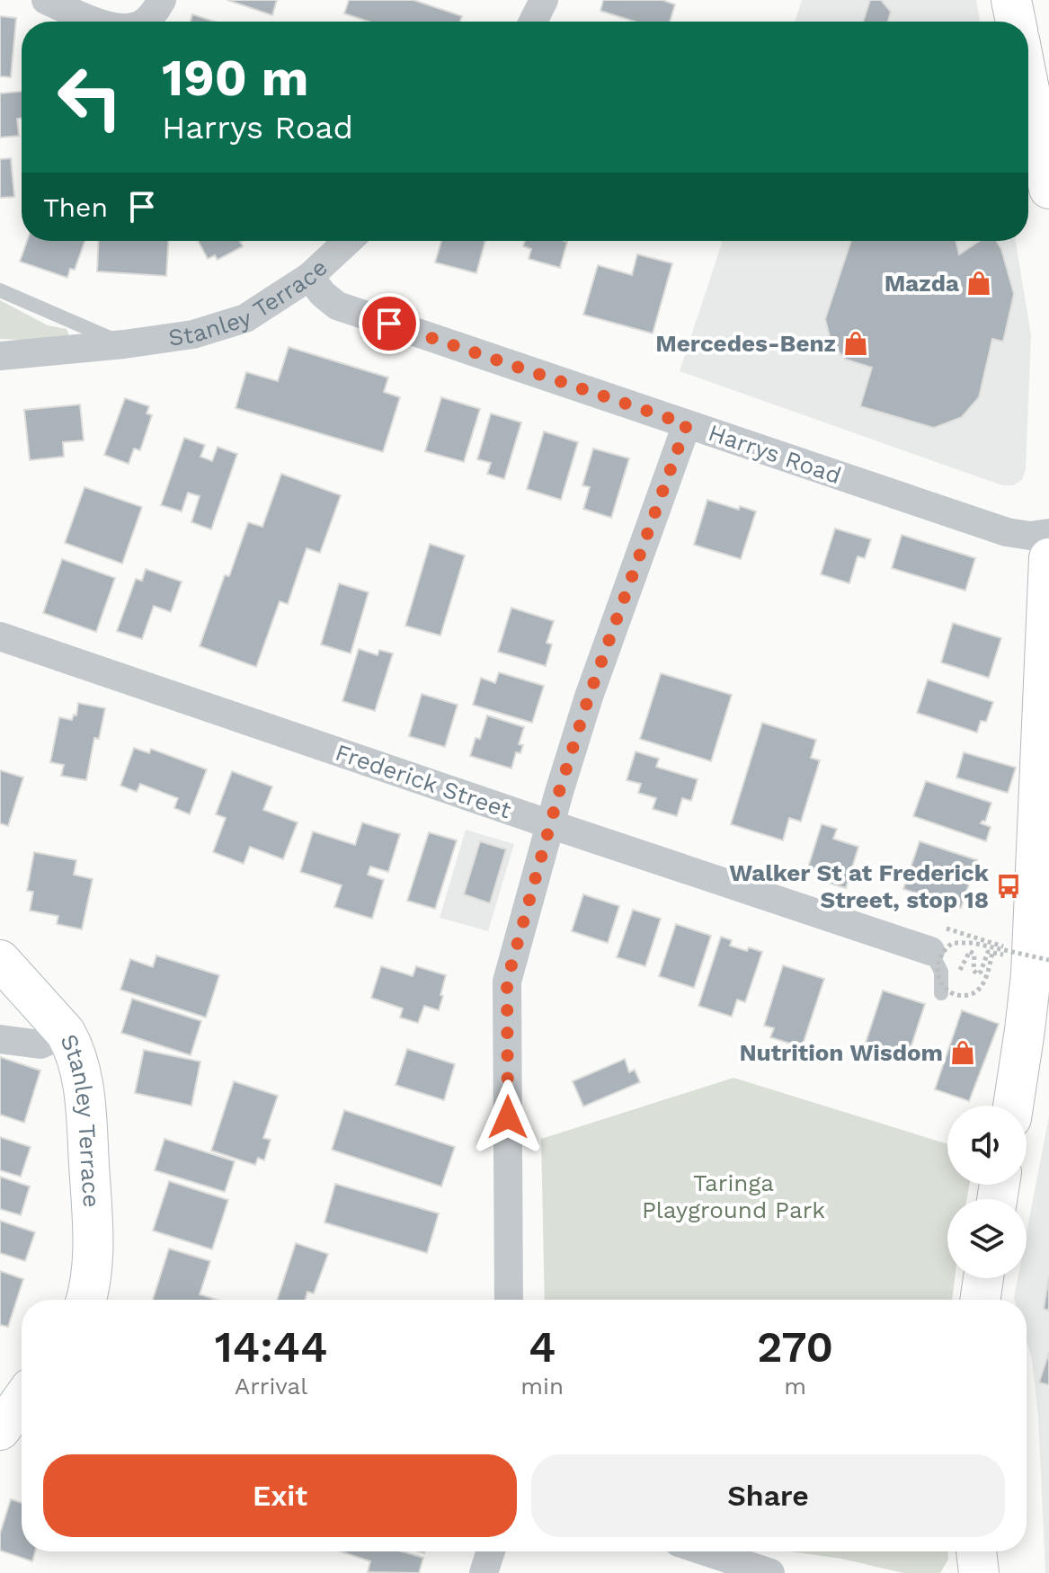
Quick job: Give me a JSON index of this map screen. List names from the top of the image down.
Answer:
{
  "streets": {
    "main road": ["Stanley Terrace"],
    "street": ["Harrys Road", "Frederick Street"]
  },
  "crossings": [
    ["Stanley Terrace", "Harrys Road"]
  ],
  "parks": ["Taringa Playground Park"],
  "places": {
    "shop": ["Mazda", "Mercedes-Benz", "Nutrition Wisdom"],
    "bus stop": ["Walker St at Frederick Street, stop 18"]
  },
  "page": {
    "turn": ["190 m", "Harrys Road"],
    "then": "Then",
    "eta": [
      "14:44",
      "Arrival",
      "4",
      "min",
      "270",
      "m"
    ],
    "buttons": ["Exit", "Share"]
  }
}
